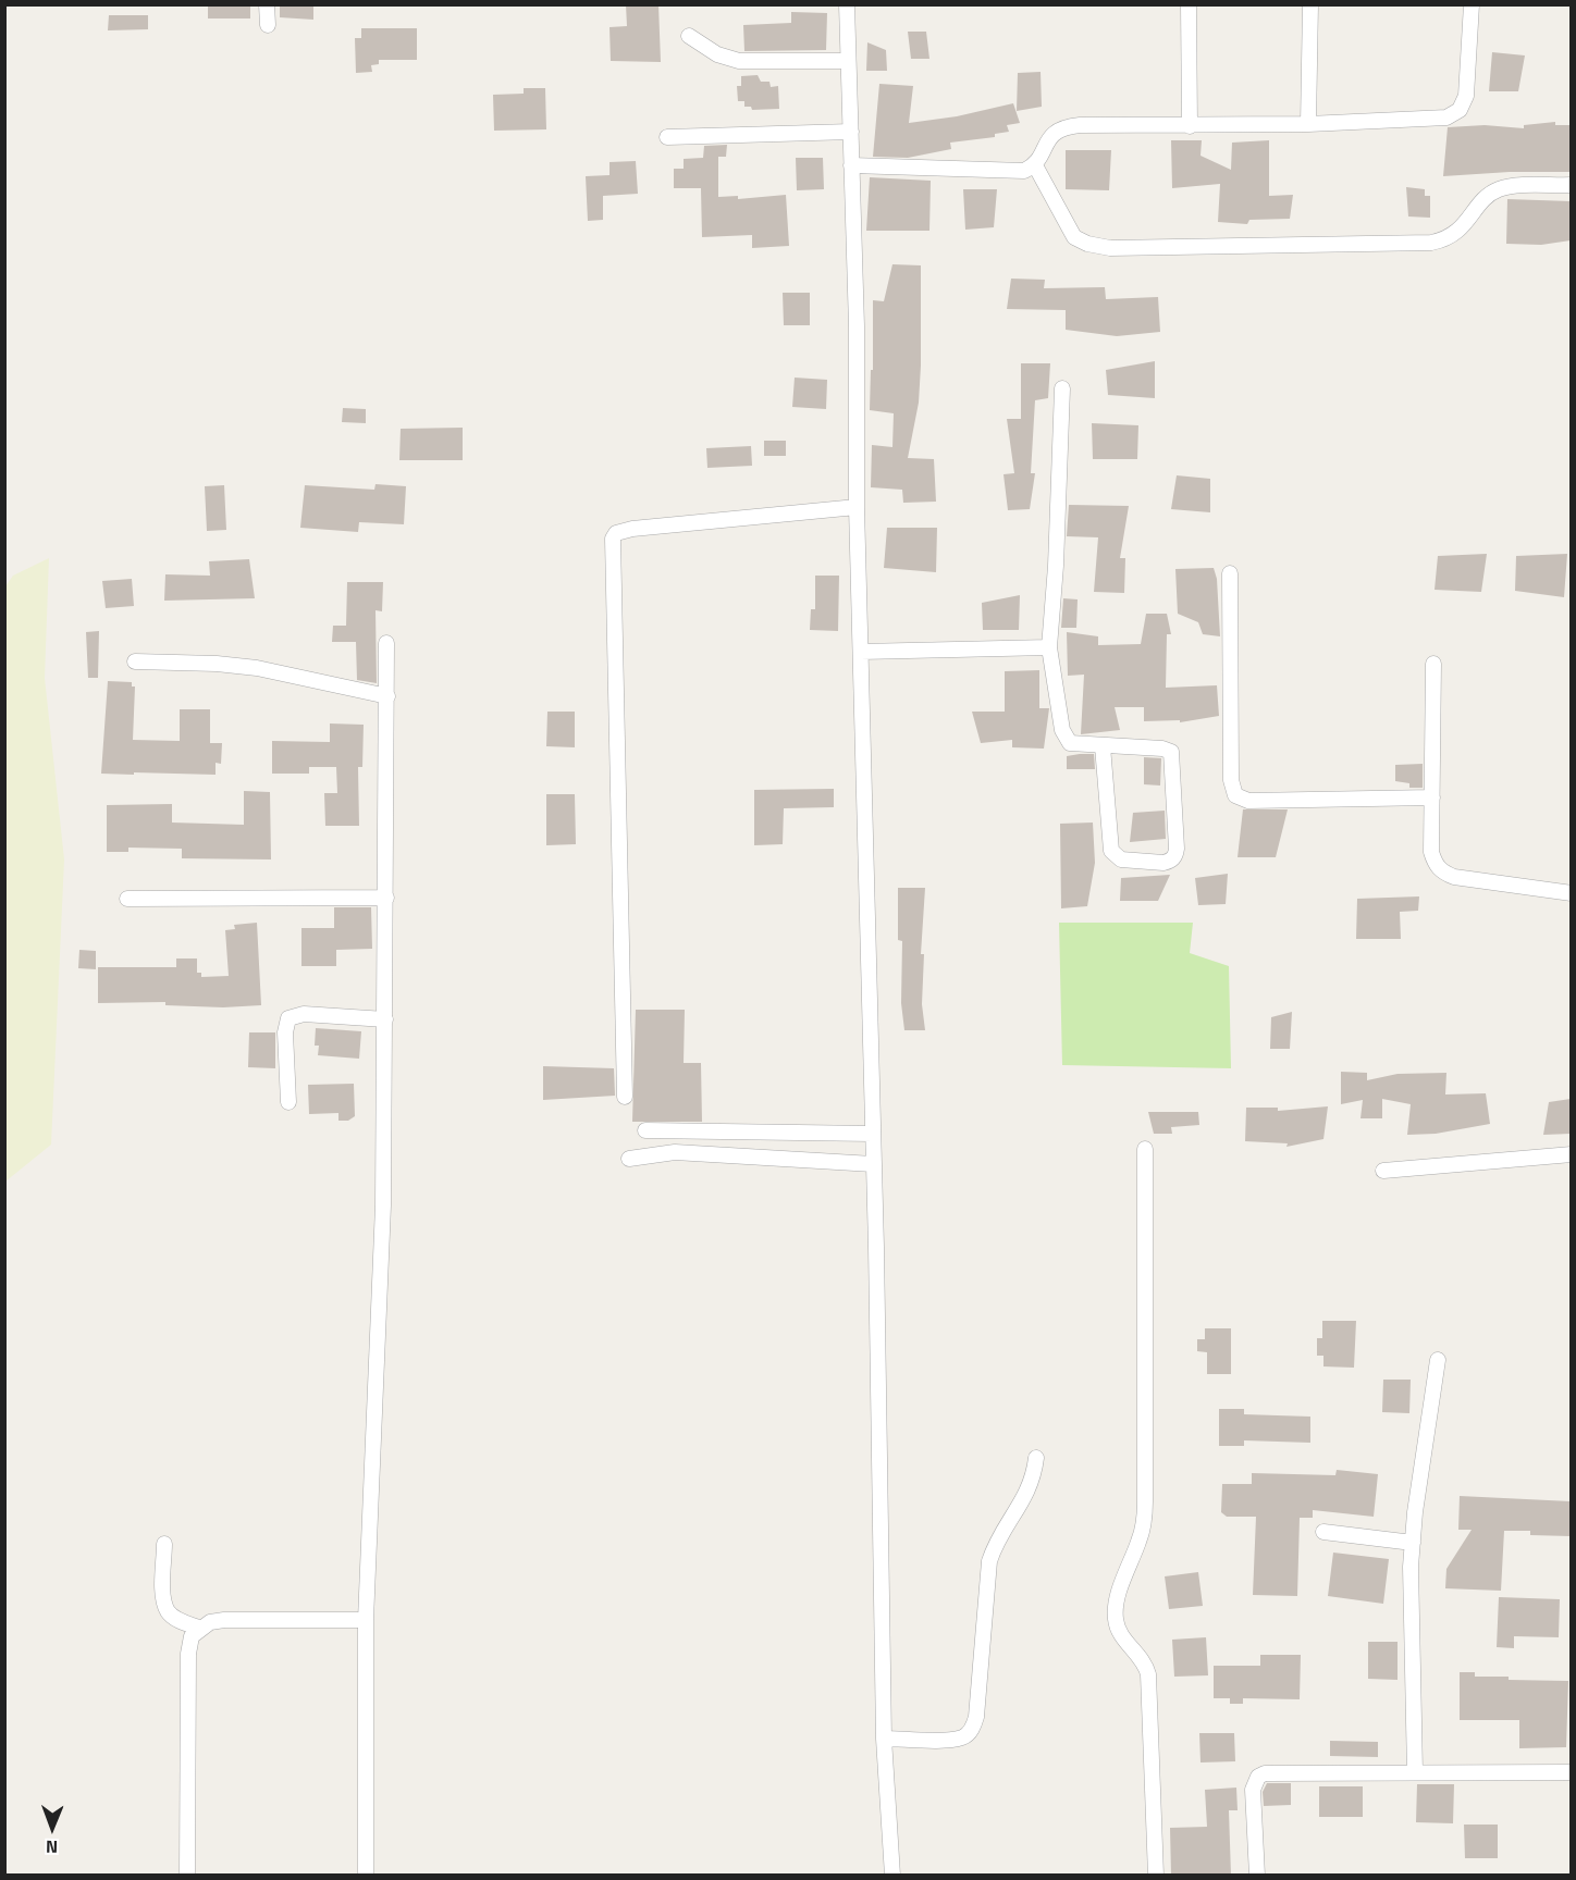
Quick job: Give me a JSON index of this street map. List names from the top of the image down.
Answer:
{
  "north": "bottom"
}
